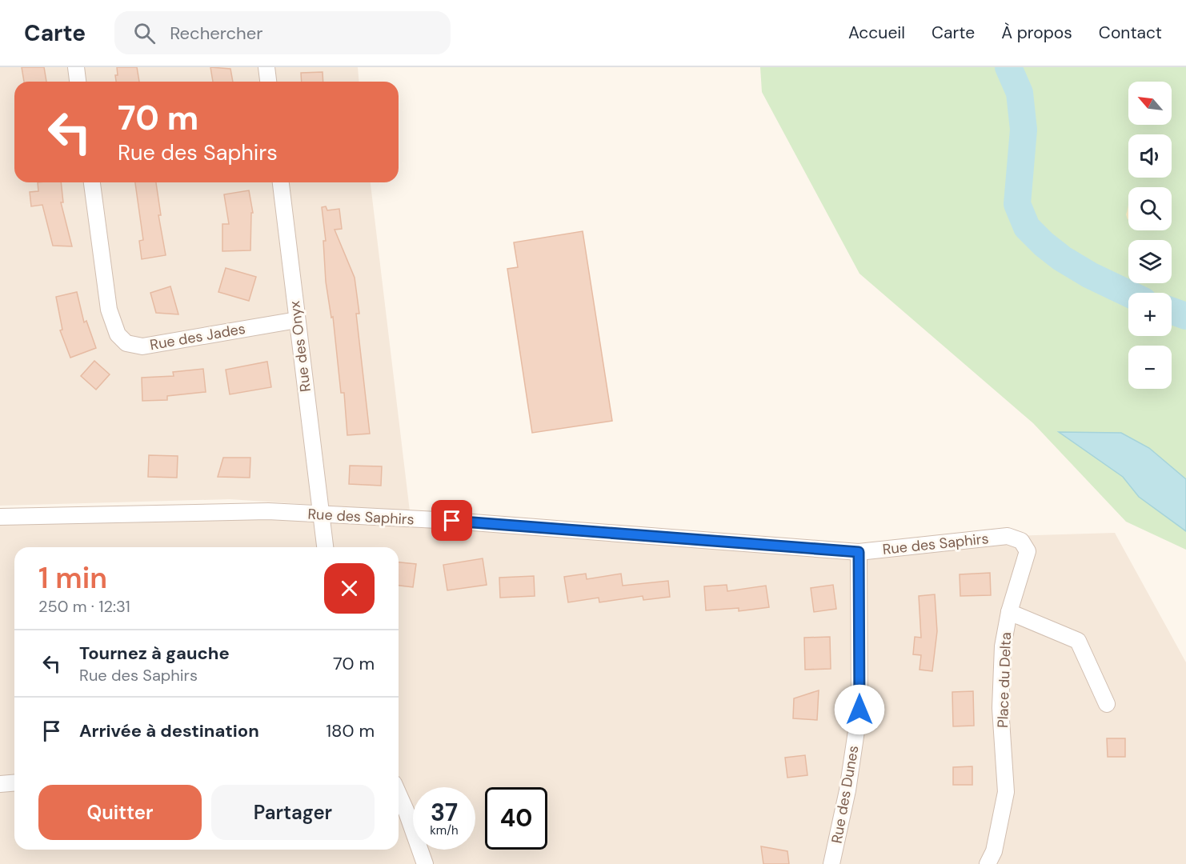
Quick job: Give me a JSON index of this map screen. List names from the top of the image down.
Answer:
{
  "streets": {
    "street": [
      "Rue des Jades",
      "Rue des Onyx",
      "Rue des Saphirs",
      "Place du Delta",
      "Rue des Dunes"
    ]
  },
  "crossings": [
    ["Rue des Jades", "Rue des Onyx"],
    ["Rue des Onyx", "Rue des Saphirs"],
    ["Rue des Saphirs", "Place du Delta"],
    ["Rue des Saphirs", "Rue des Dunes"]
  ],
  "north": "top left",
  "page": {
    "header": "Carte",
    "search": "Rechercher",
    "nav": [
      "Accueil",
      "Carte",
      "À propos",
      "Contact"
    ],
    "map_buttons": ["+", "−"],
    "turn": ["70 m", "Rue des Saphirs"],
    "heading": ["1 min", "250 m · 12:31"],
    "list": [
      {
        "name": "Tournez à gauche",
        "note": "Rue des Saphirs",
        "value": "70 m"
      },
      {
        "name": "Arrivée à destination",
        "value": "180 m"
      }
    ],
    "buttons": ["Quitter", "Partager"],
    "speed": "37 km/h",
    "limit": "40"
  }
}
